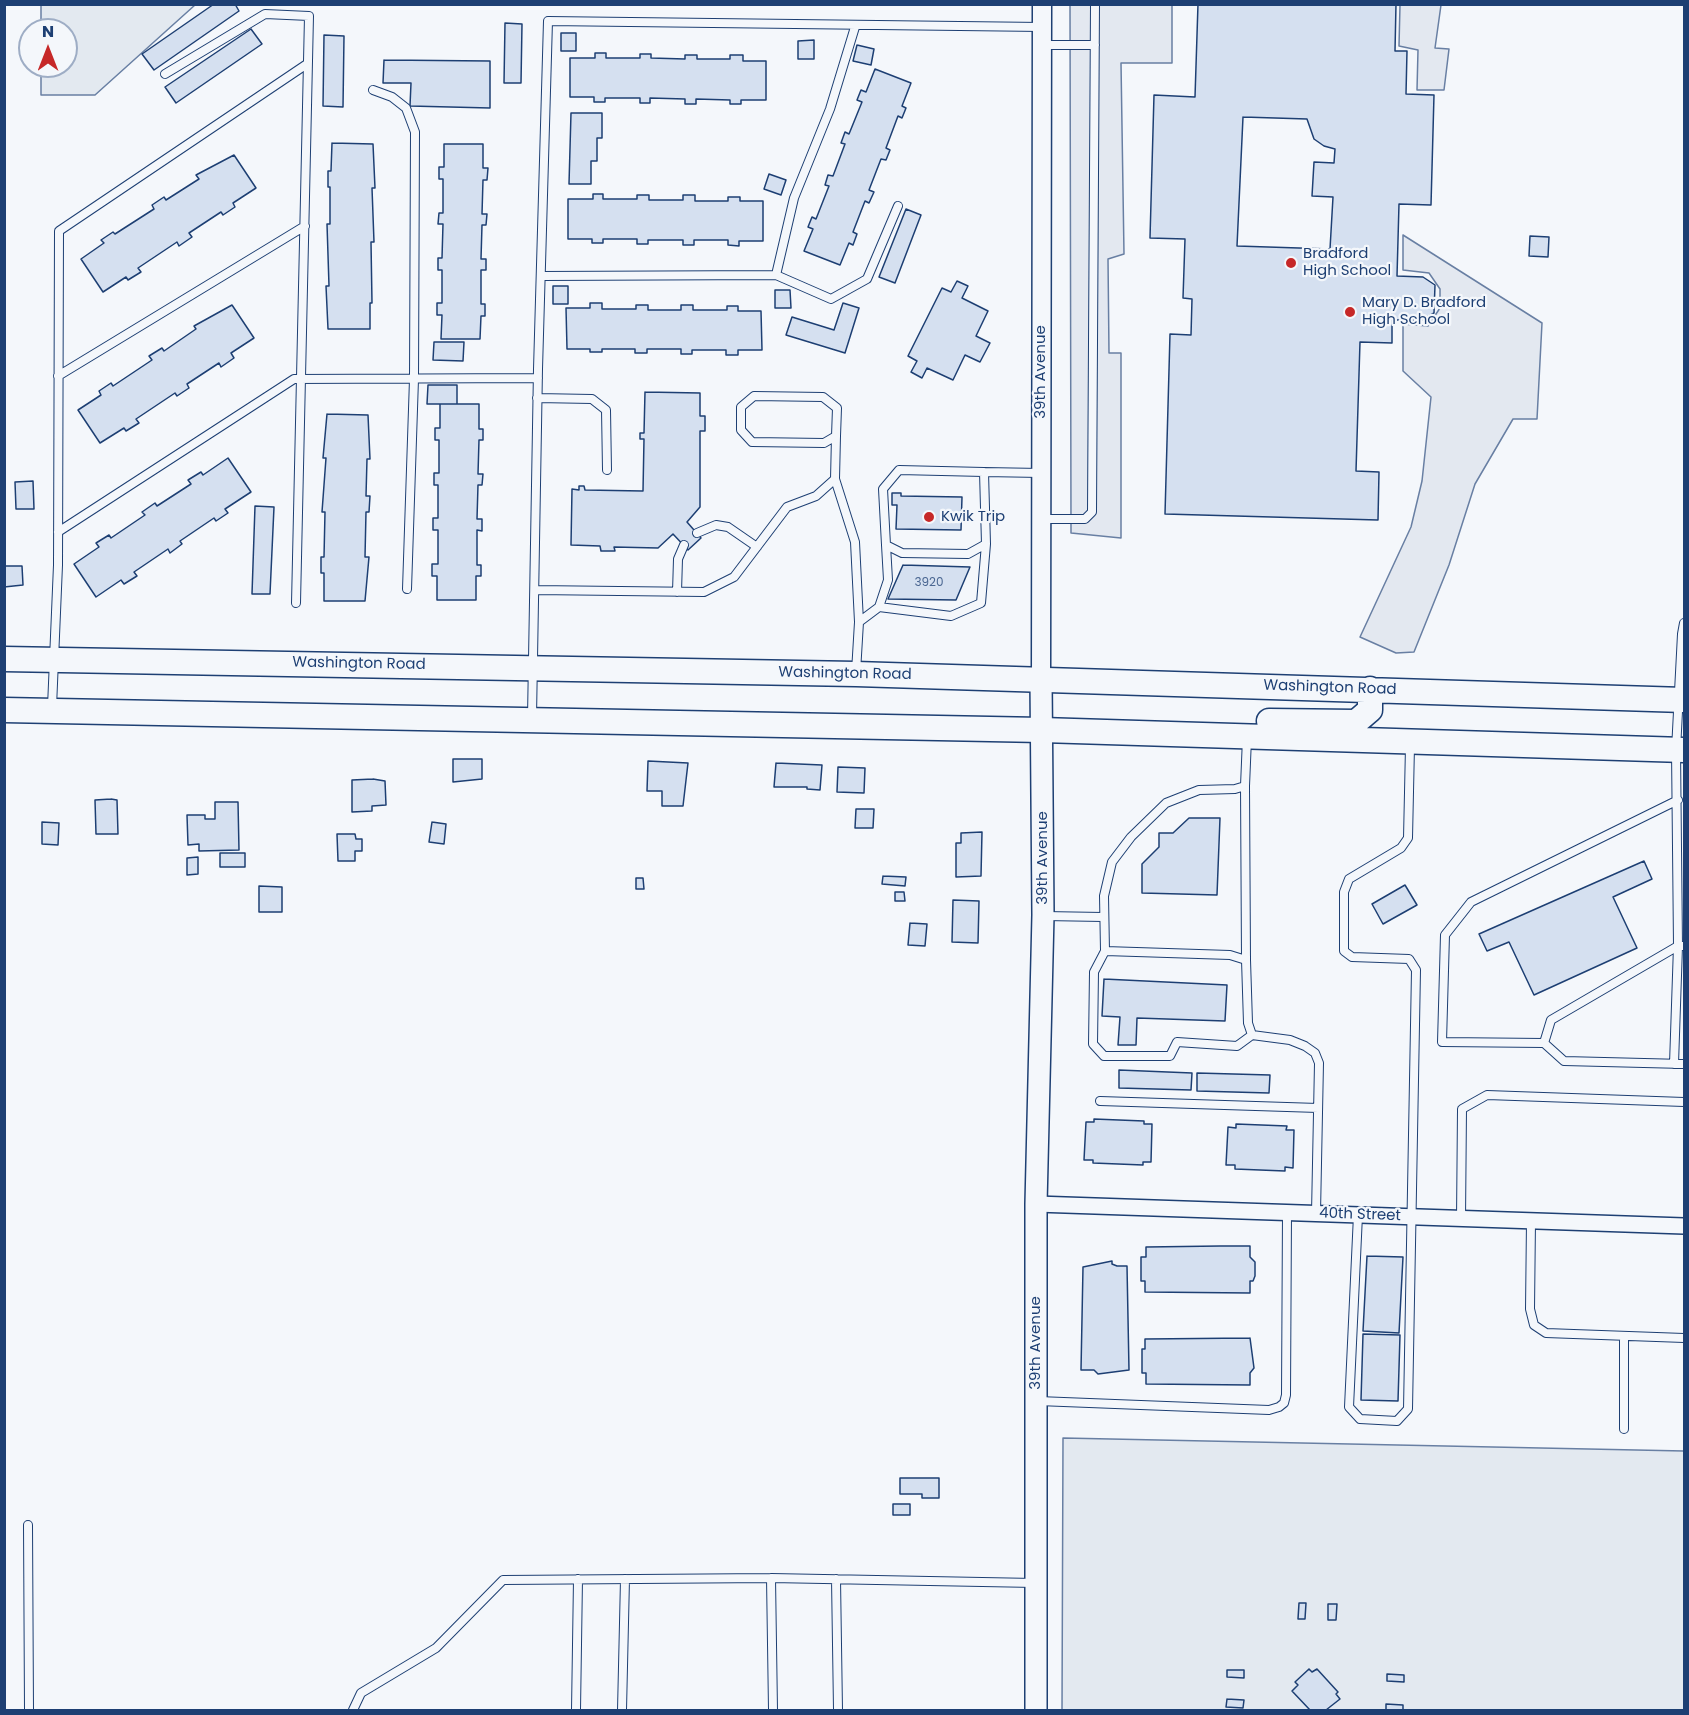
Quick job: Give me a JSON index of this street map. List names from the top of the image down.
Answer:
{
  "streets": {
    "main road": ["39th Avenue", "Washington Road"],
    "street": ["40th Street"]
  },
  "crossings": [
    ["39th Avenue", "Washington Road"],
    ["39th Avenue", "40th Street"]
  ],
  "places": ["Bradford High School", "Mary D. Bradford High School", "Kwik Trip"],
  "house_numbers": ["3920"],
  "north": "top"
}
